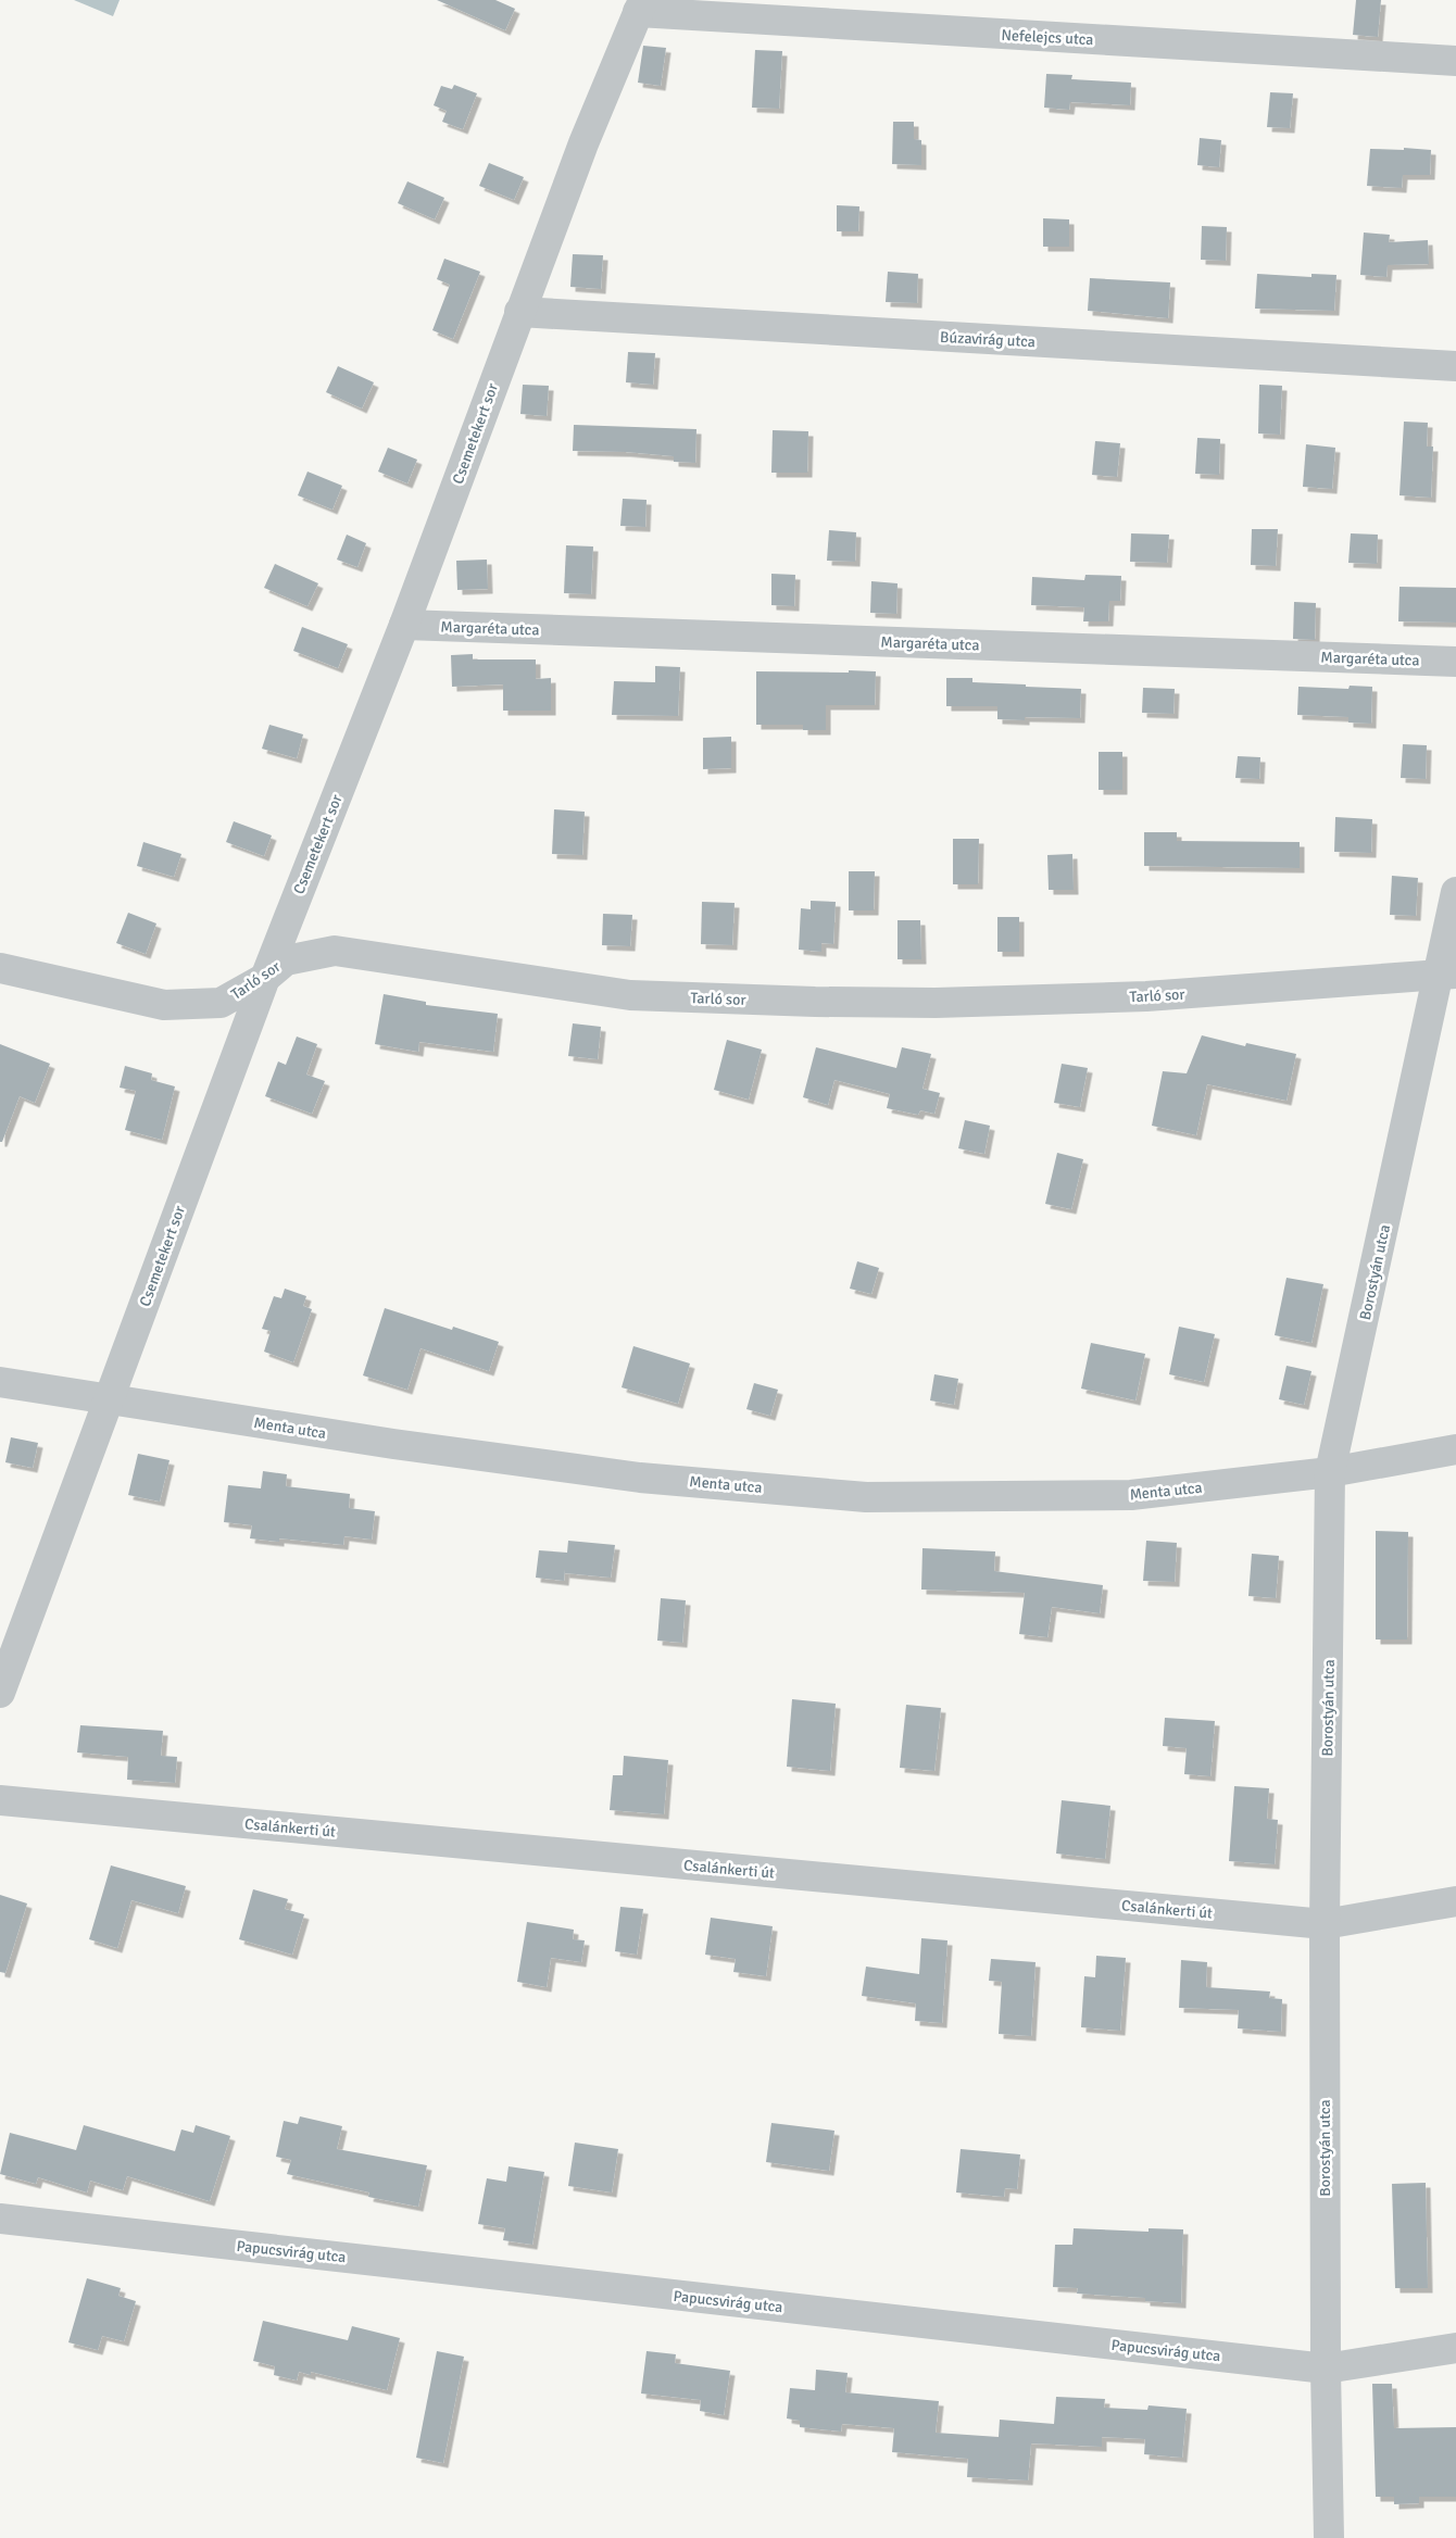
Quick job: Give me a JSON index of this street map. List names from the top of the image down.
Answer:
{
  "streets": {
    "street": [
      "Nefelejcs utca",
      "Búzavirág utca",
      "Csemetekert sor",
      "Margaréta utca",
      "Tarló sor",
      "Borostyán utca",
      "Menta utca",
      "Csalánkerti út",
      "Papucsvirág utca"
    ]
  },
  "crossings": [
    ["Nefelejcs utca", "Csemetekert sor"],
    ["Búzavirág utca", "Csemetekert sor"],
    ["Csemetekert sor", "Margaréta utca"],
    ["Csemetekert sor", "Tarló sor"],
    ["Csemetekert sor", "Menta utca"],
    ["Tarló sor", "Borostyán utca"],
    ["Borostyán utca", "Menta utca"],
    ["Borostyán utca", "Csalánkerti út"],
    ["Borostyán utca", "Papucsvirág utca"]
  ]
}
